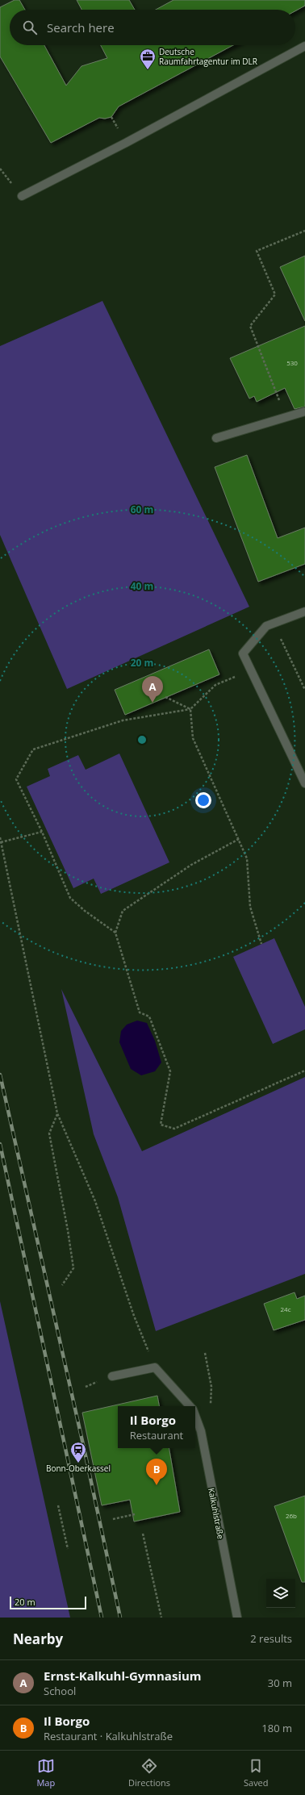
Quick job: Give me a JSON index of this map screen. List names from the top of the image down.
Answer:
{
  "streets": {
    "street": ["Kalkuhlstraße"]
  },
  "places": {
    "office": ["Deutsche Raumfahrtagentur im DLR"],
    "station": ["Bonn-Oberkassel"]
  },
  "house_numbers": ["530", "24c", "26b"],
  "scale_bar": "20 m",
  "page": {
    "search": "Search here",
    "pins": ["A", "B"],
    "popup": ["Il Borgo", "Restaurant"],
    "scale": "20 m",
    "heading": ["Nearby", "2 results"],
    "list": [
      {
        "mark": "A",
        "name": "Ernst-Kalkuhl-Gymnasium",
        "note": "School",
        "value": "30 m"
      },
      {
        "mark": "B",
        "name": "Il Borgo",
        "note": "Restaurant · Kalkuhlstraße",
        "value": "180 m"
      }
    ],
    "nav": ["Map", "Directions", "Saved"]
  },
  "rings": ["60 m", "40 m", "20 m"]
}
